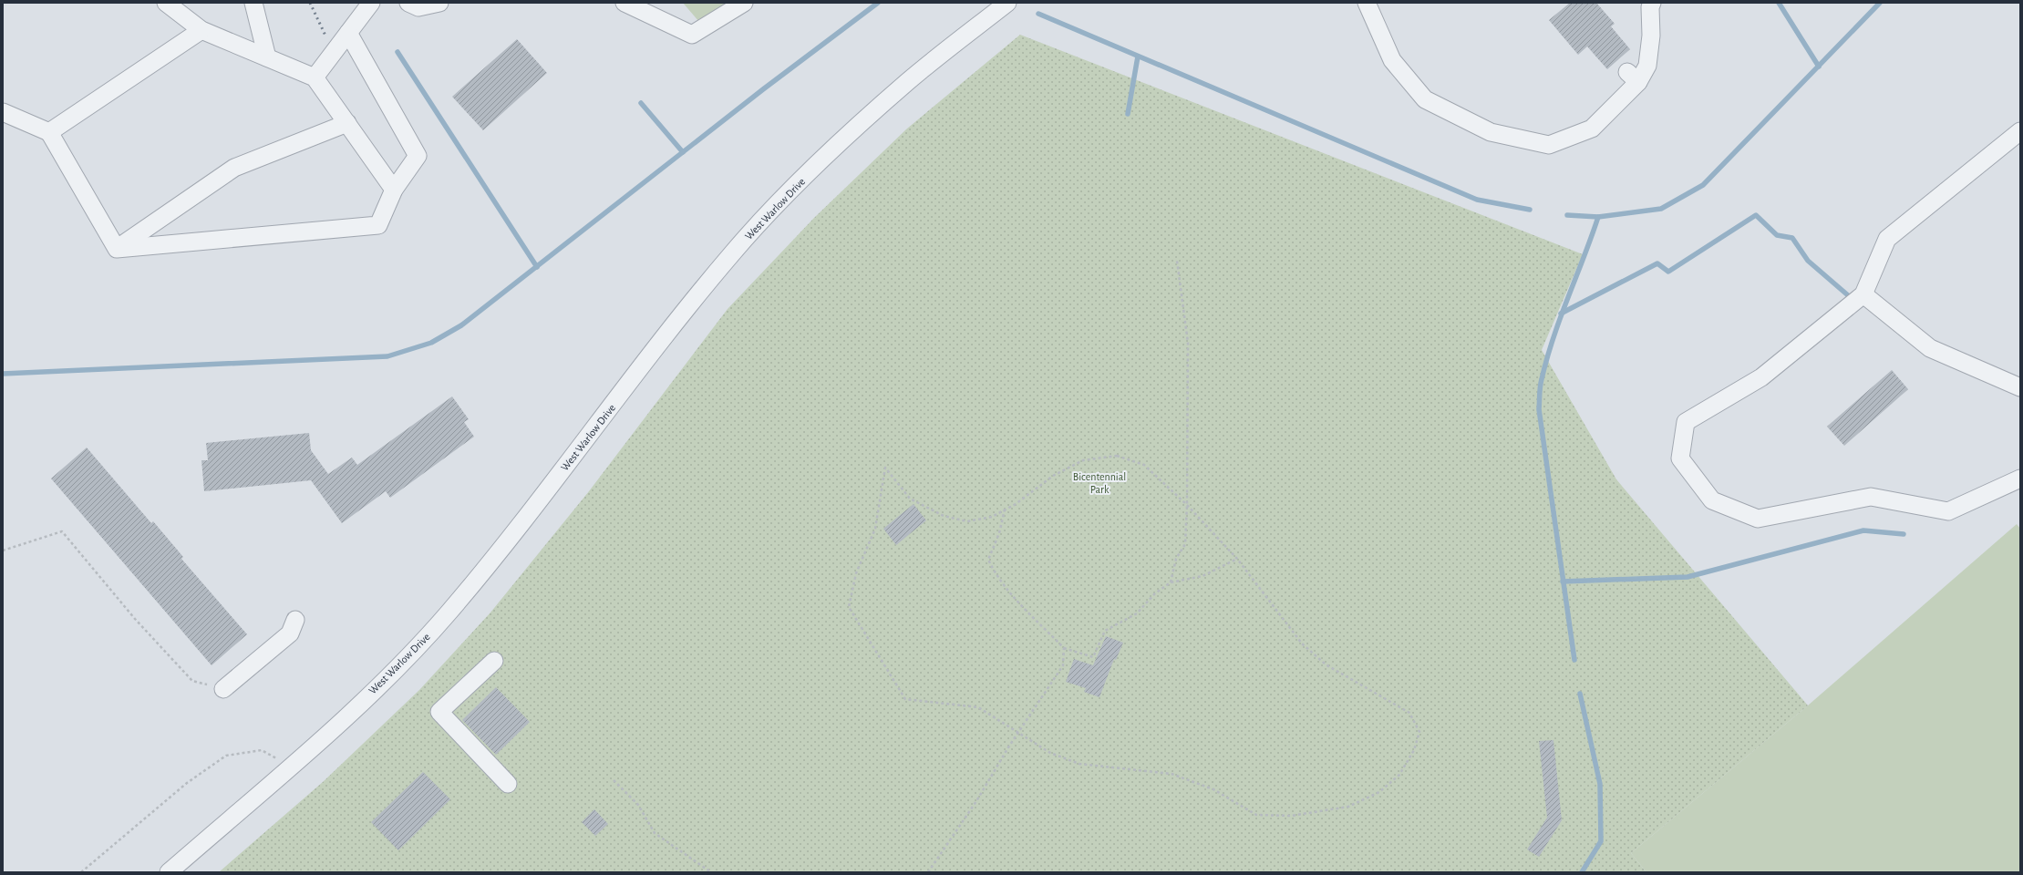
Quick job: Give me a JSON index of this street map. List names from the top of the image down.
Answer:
{
  "streets": {
    "street": ["West Warlow Drive"]
  },
  "parks": ["Bicentennial Park"]
}
